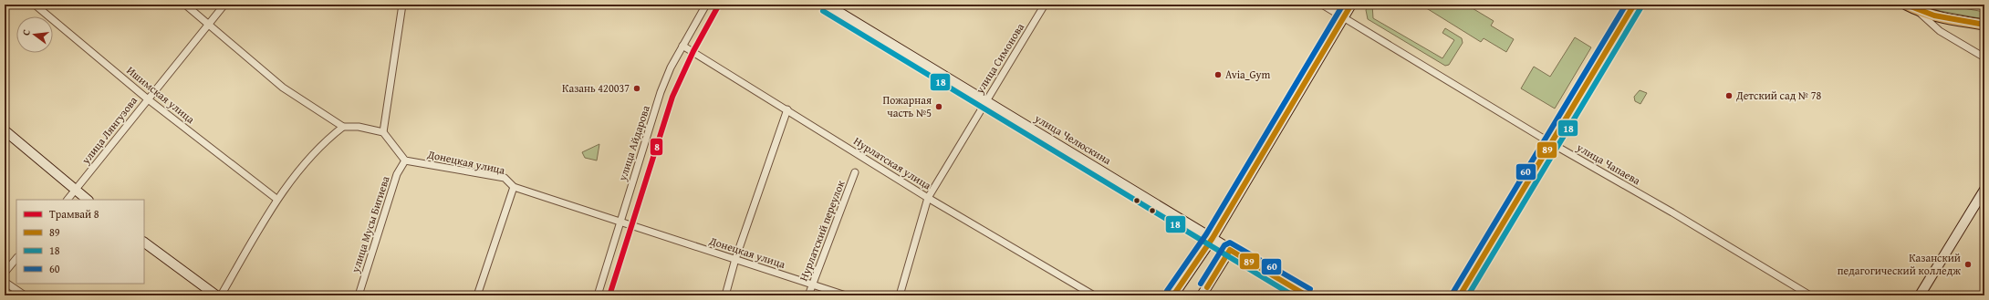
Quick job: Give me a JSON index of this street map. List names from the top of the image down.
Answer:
{
  "streets": {
    "main road": ["улица Челюскина"],
    "street": [
      "улица Симонова",
      "Ишимская улица",
      "улица Лянгузова",
      "улица Айдарова",
      "Донецкая улица",
      "Нурлатская улица",
      "улица Чапаева",
      "улица Мусы Бигиева",
      "Нурлатский переулок"
    ]
  },
  "crossings": [
    ["улица Симонова", "улица Челюскина"],
    ["улица Симонова", "Нурлатская улица"],
    ["Ишимская улица", "улица Лянгузова"],
    ["улица Айдарова", "Донецкая улица"],
    ["улица Айдарова", "Нурлатская улица"],
    ["Донецкая улица", "улица Мусы Бигиева"],
    ["Донецкая улица", "Нурлатский переулок"]
  ],
  "places": [
    "Avia_Gym",
    "Казань 420037",
    "Детский сад № 78",
    "Пожарная часть №5",
    "Казанский педагогический колледж"
  ],
  "lines": [
    "tram line 8",
    "transit line 89",
    "transit line 60",
    "transit line 18"
  ],
  "legend": [
    "Трамвай 8",
    "89",
    "18",
    "60"
  ],
  "north": "left"
}
